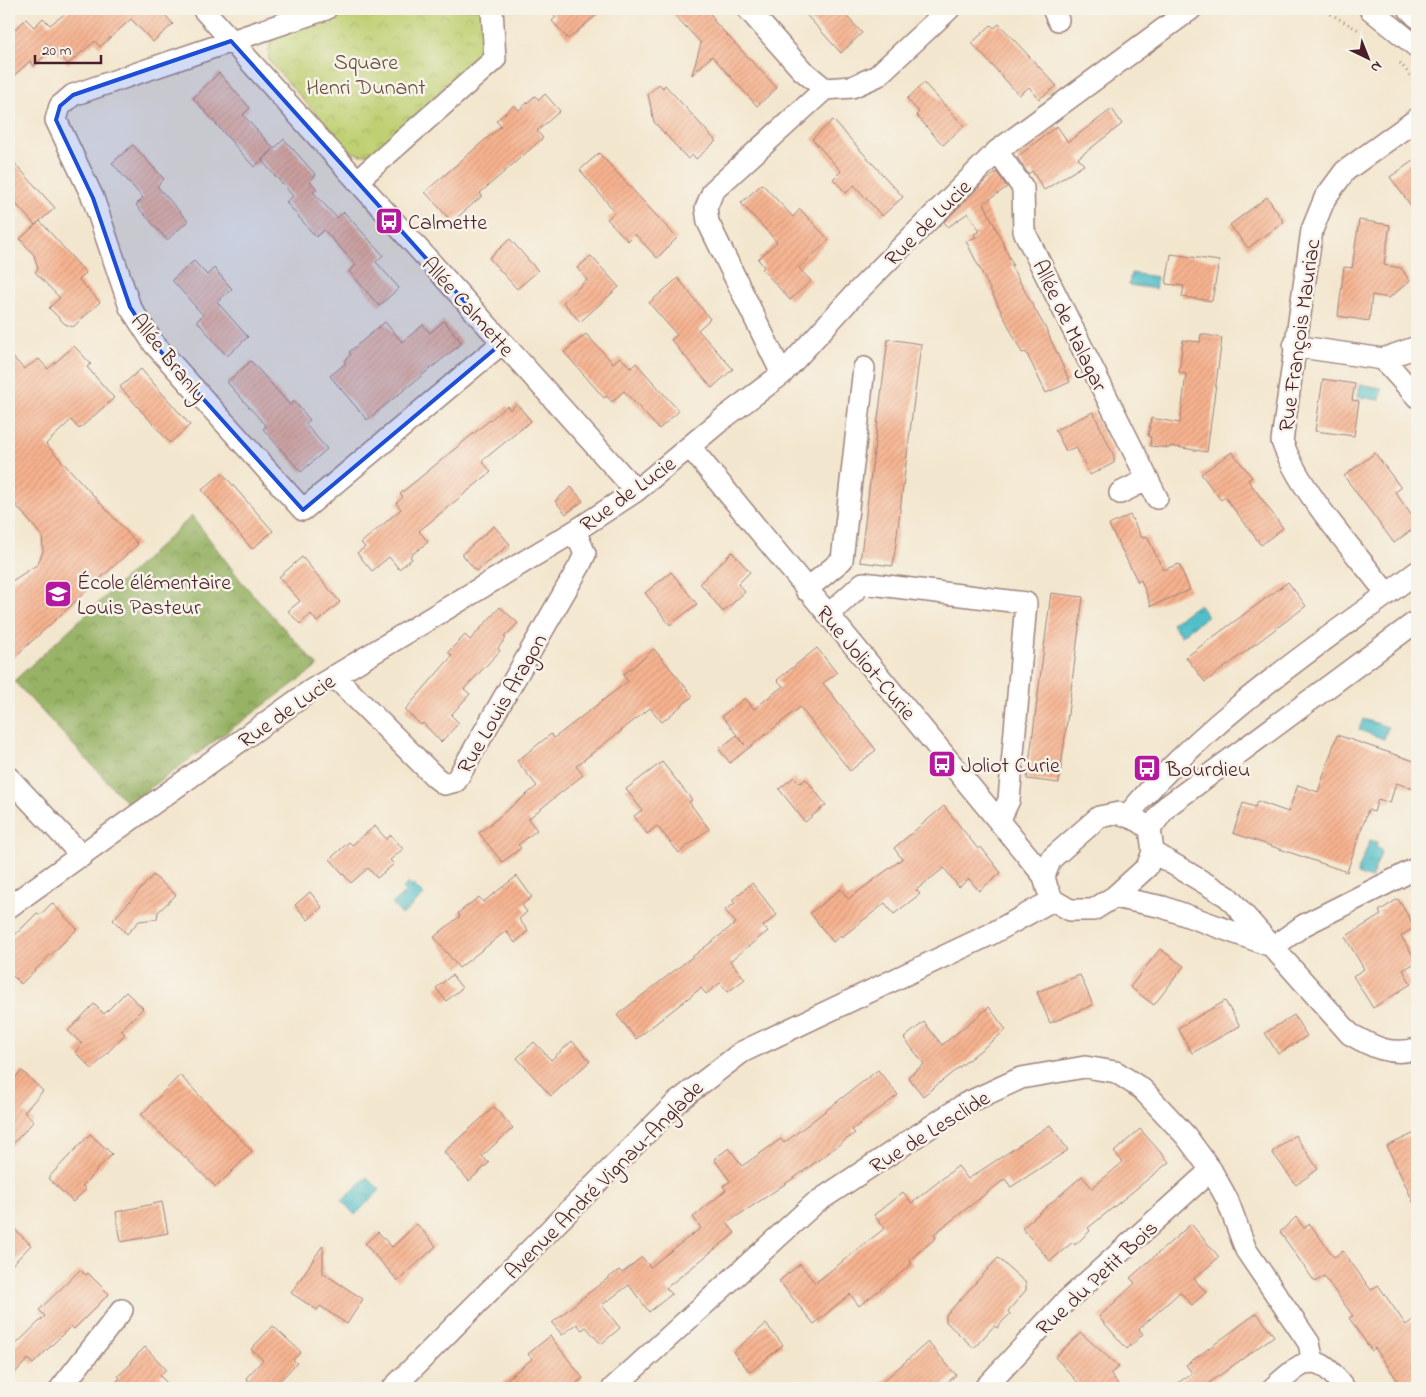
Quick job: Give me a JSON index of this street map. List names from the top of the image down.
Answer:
{
  "streets": {
    "street": [
      "Rue de Lucie",
      "Allée Calmette",
      "Allée de Malagar",
      "Rue François Mauriac",
      "Allée Branly",
      "Rue Joliot-Curie",
      "Rue Louis Aragon",
      "Rue de Lesclide",
      "Avenue André Vignau-Anglade",
      "Rue du Petit Bois"
    ]
  },
  "crossings": [
    ["Rue de Lucie", "Allée Calmette"],
    ["Rue de Lucie", "Allée de Malagar"],
    ["Rue de Lucie", "Rue Joliot-Curie"],
    ["Rue de Lucie", "Rue Louis Aragon"],
    ["Allée Calmette", "Allée Branly"],
    ["Rue Joliot-Curie", "Avenue André Vignau-Anglade"],
    ["Rue de Lesclide", "Rue du Petit Bois"]
  ],
  "parks": ["Square Henri Dunant"],
  "places": {
    "bus stop": ["Calmette", "Joliot Curie", "Bourdieu"],
    "school or university": ["École élémentaire Louis Pasteur"]
  },
  "scale_bar": "20 m",
  "north": "bottom right"
}
